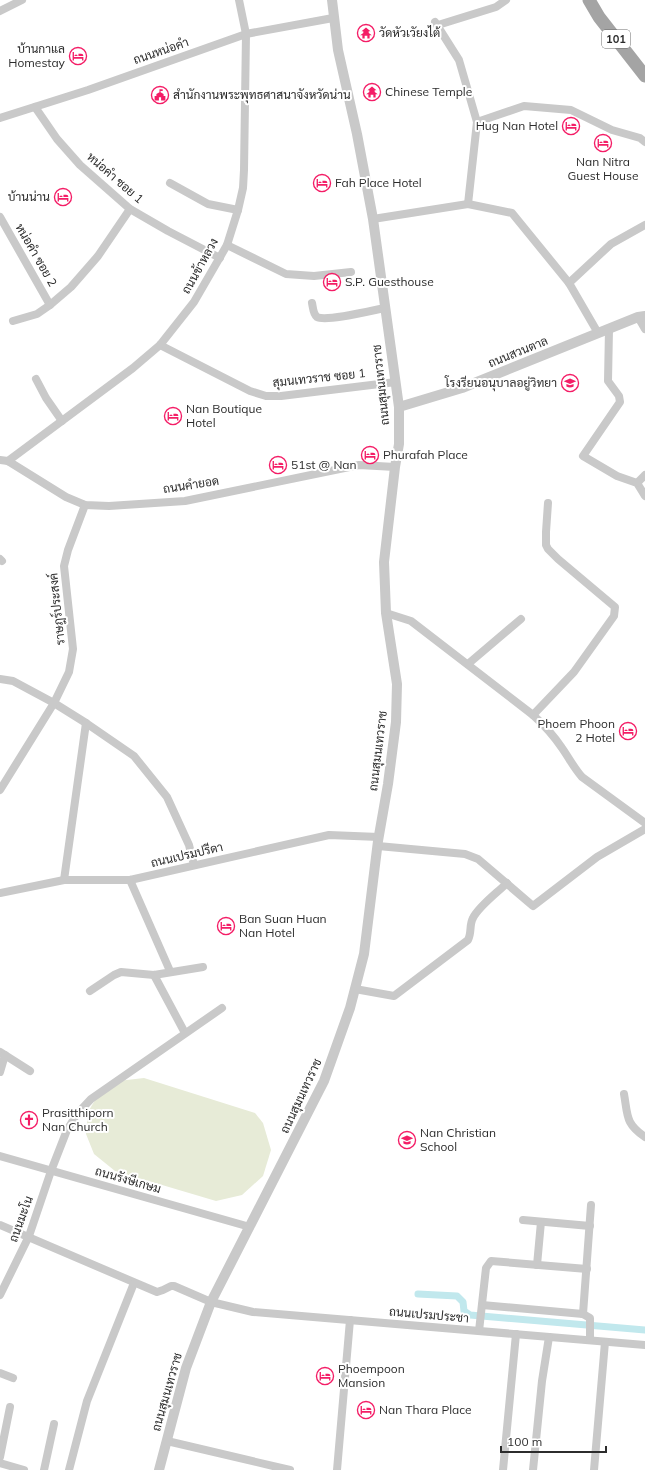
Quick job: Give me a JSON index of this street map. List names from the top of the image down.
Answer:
{
  "streets": {
    "main road": ["101"],
    "street": [
      "ถนนหน่อคำ",
      "หน่อคำ ซอย 1",
      "หน่อคำ ซอย 2",
      "ถนนข้าหลวง",
      "ถนนสวนตาล",
      "สุมนเทวราช ซอย 1",
      "ถนนสุมนเทวราช",
      "ถนนคำยอด",
      "ราษฎร์ประสงค์",
      "ถนนเปรมปรีดา",
      "ถนนรังษีเกษม",
      "ถนนมะโน",
      "ถนนเปรมประชา"
    ]
  },
  "crossings": [
    ["ถนนหน่อคำ", "หน่อคำ ซอย 1"],
    ["ถนนหน่อคำ", "ถนนข้าหลวง"],
    ["ถนนหน่อคำ", "ถนนสุมนเทวราช"],
    ["หน่อคำ ซอย 1", "ถนนข้าหลวง"],
    ["ถนนข้าหลวง", "สุมนเทวราช ซอย 1"],
    ["ถนนข้าหลวง", "ถนนคำยอด"],
    ["ถนนสวนตาล", "ถนนสุมนเทวราช"],
    ["สุมนเทวราช ซอย 1", "ถนนสุมนเทวราช"],
    ["ถนนสุมนเทวราช", "ถนนคำยอด"],
    ["ถนนสุมนเทวราช", "ถนนเปรมปรีดา"],
    ["ถนนสุมนเทวราช", "ถนนรังษีเกษม"],
    ["ถนนสุมนเทวราช", "ถนนเปรมประชา"],
    ["ถนนคำยอด", "ราษฎร์ประสงค์"],
    ["ถนนรังษีเกษม", "ถนนมะโน"],
    ["ถนนมะโน", "ถนนเปรมประชา"]
  ],
  "places": {
    "temple": ["วัดหัวเวัยงไต้", "Chinese Temple"],
    "hotel": [
      "บ้านกาแล Homestay",
      "Hug Nan Hotel",
      "Nan Nitra Guest House",
      "Fah Place Hotel",
      "บ้านน่าน",
      "S.P. Guesthouse",
      "Nan Boutique Hotel",
      "Phurafah Place",
      "51st @ Nan",
      "Phoem Phoon 2 Hotel",
      "Ban Suan Huan Nan Hotel",
      "Phoempoon Mansion",
      "Nan Thara Place"
    ],
    "public building": ["สำนักงานพระพุทธศาสนาจังหวัดน่าน"],
    "school or university": ["โรงรียนอนุบาลอยู่วิทยา", "Nan Christian School"],
    "church": ["Prasitthiporn Nan Church"]
  },
  "scale_bar": "100 m"
}
